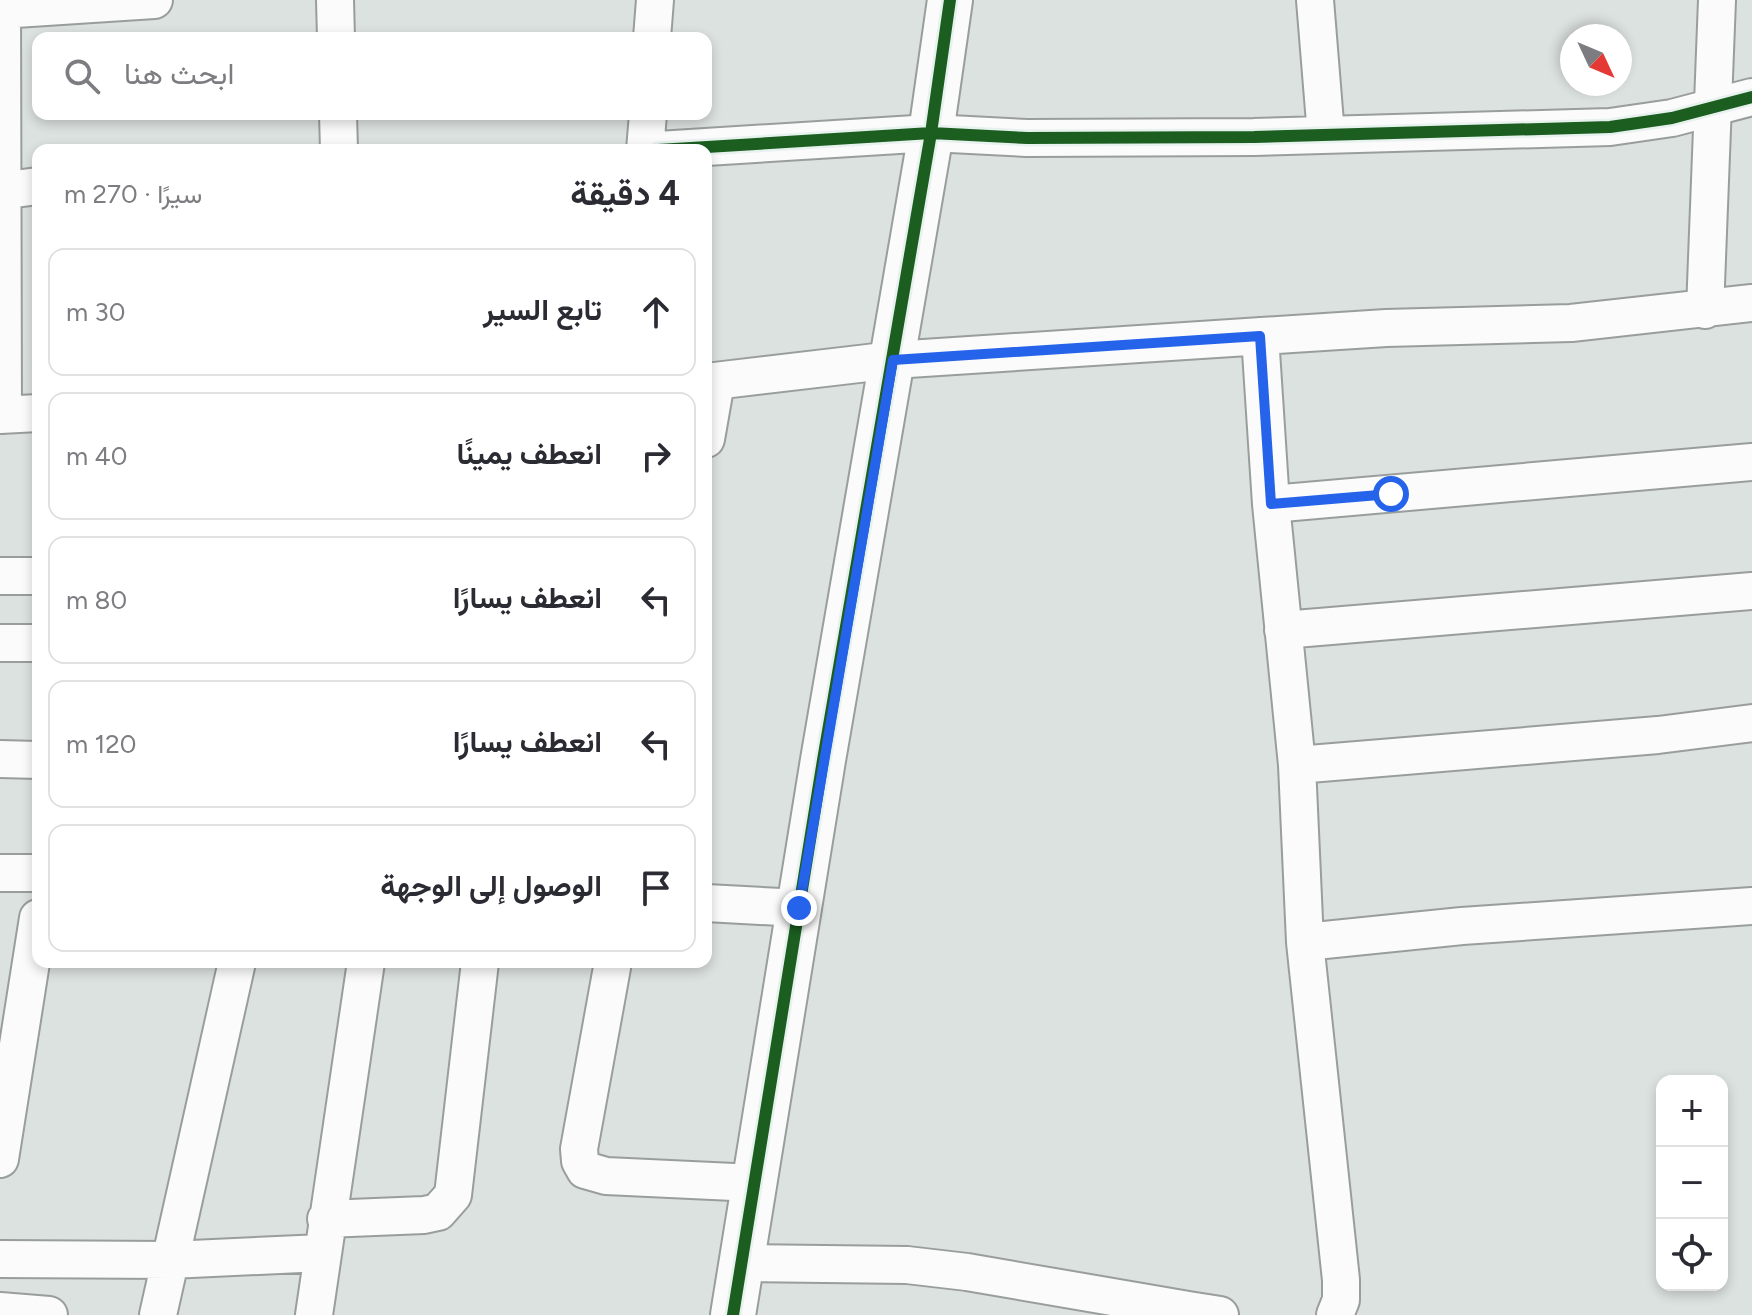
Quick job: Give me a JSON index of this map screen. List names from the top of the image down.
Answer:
{
  "north": "bottom right",
  "page": {
    "search": "ابحث هنا",
    "heading": ["4 دقيقة", "سيرًا · 270 m"],
    "list": [
      ["تابع السير", "30 m"],
      ["انعطف يمينًا", "40 m"],
      ["انعطف يسارًا", "80 m"],
      ["انعطف يسارًا", "120 m"],
      "الوصول إلى الوجهة"
    ],
    "map_buttons": ["+", "−"]
  }
}
